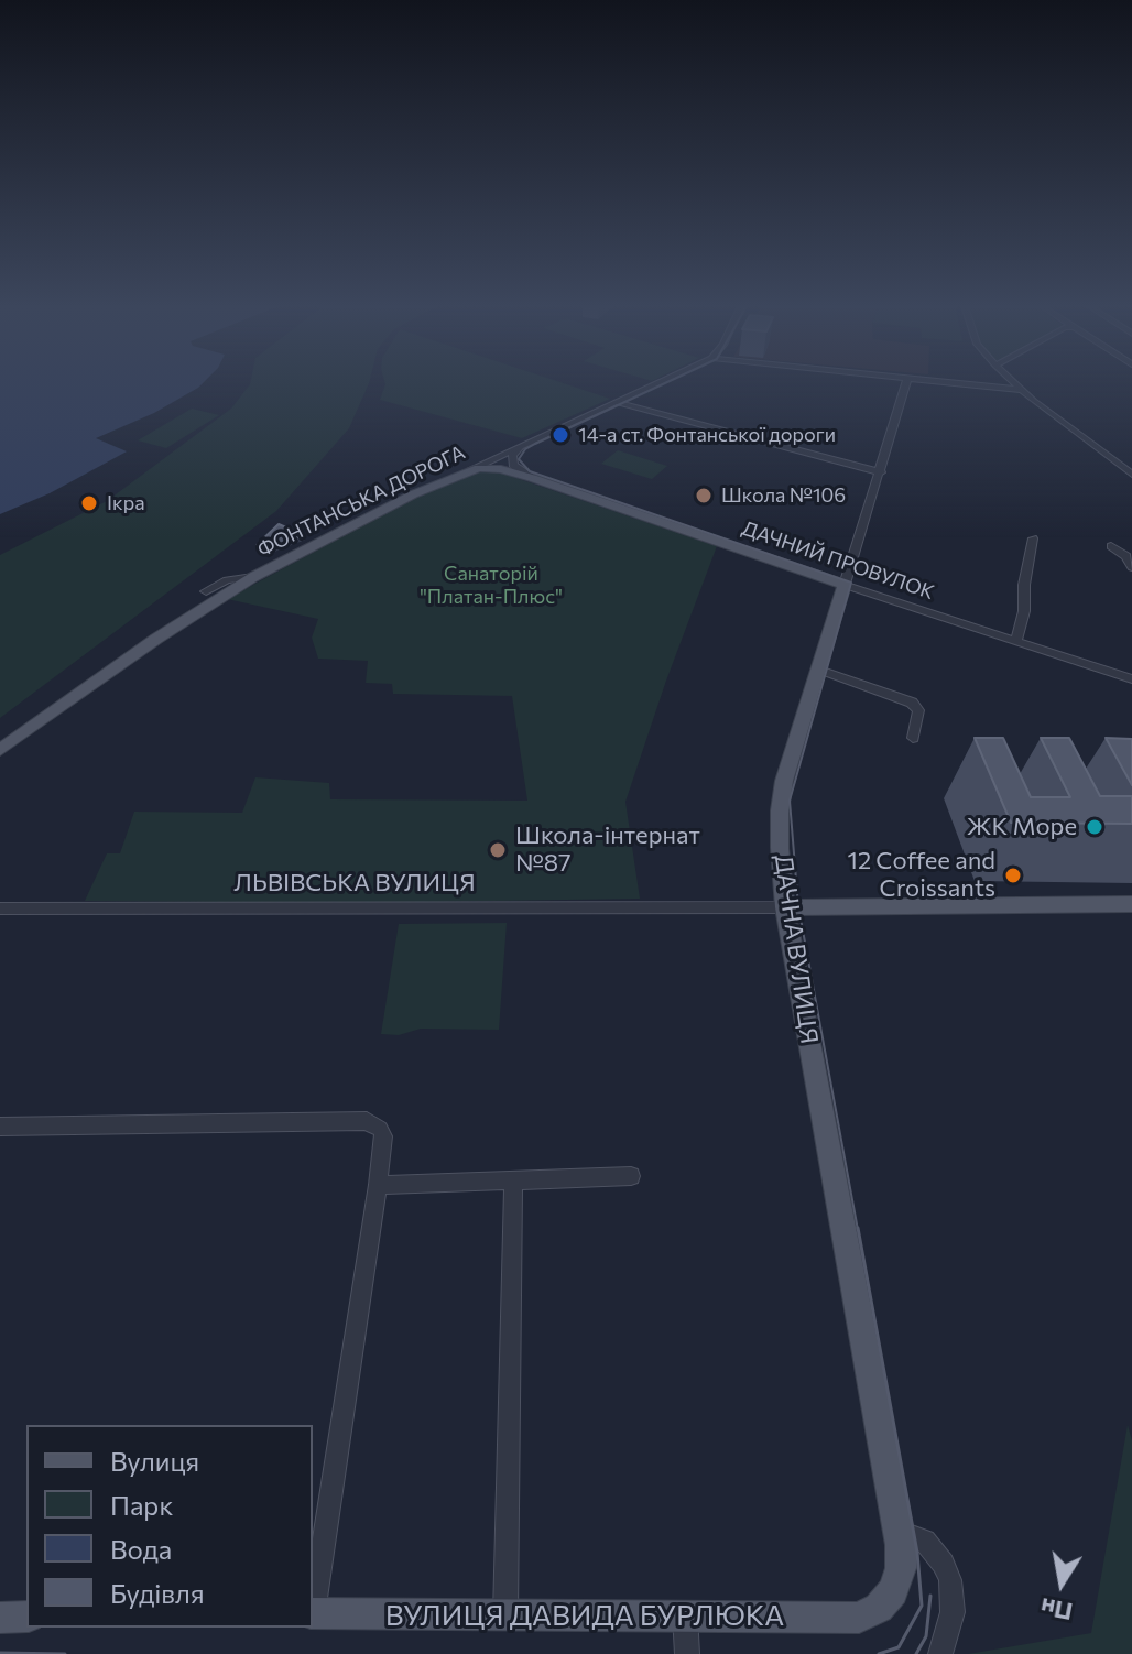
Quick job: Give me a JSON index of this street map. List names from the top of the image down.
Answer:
{
  "streets": {
    "main road": [
      "ФОНТАНСЬКА ДОРОГА",
      "ДАЧНИЙ ПРОВУЛОК",
      "ЛЬВІВСЬКА ВУЛИЦЯ",
      "ДАЧНА ВУЛИЦЯ",
      "ВУЛИЦЯ ДАВИДА БУРЛЮКА"
    ]
  },
  "crossings": [
    ["ФОНТАНСЬКА ДОРОГА", "ДАЧНИЙ ПРОВУЛОК"],
    ["ДАЧНИЙ ПРОВУЛОК", "ДАЧНА ВУЛИЦЯ"],
    ["ЛЬВІВСЬКА ВУЛИЦЯ", "ДАЧНА ВУЛИЦЯ"],
    ["ДАЧНА ВУЛИЦЯ", "ВУЛИЦЯ ДАВИДА БУРЛЮКА"]
  ],
  "parks": ["Санаторій \"Платан-Плюс\""],
  "places": [
    "14-а ст. Фонтанської дороги",
    "Школа №106",
    "Ікра",
    "ЖК Море",
    "Школа-інтернат №87",
    "12 Coffee and Croissants"
  ],
  "legend": [
    "Вулиця",
    "Парк",
    "Вода",
    "Будівля"
  ],
  "north": "bottom"
}
